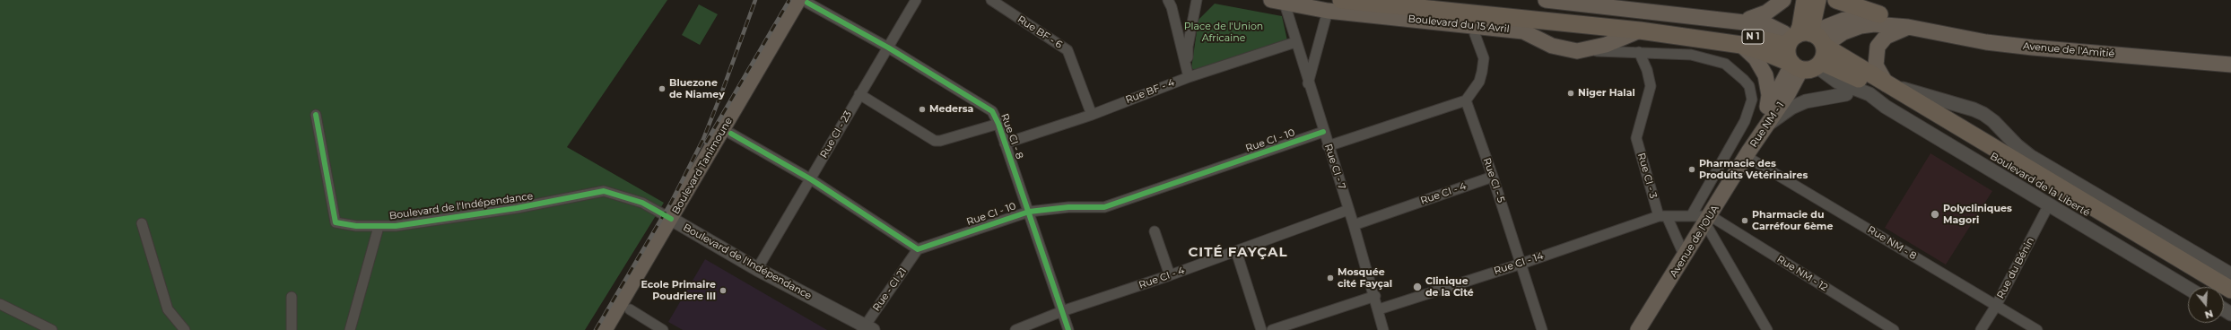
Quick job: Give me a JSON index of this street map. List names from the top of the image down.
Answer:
{
  "streets": {
    "highway": ["Boulevard du 15 Avril", "N 1", "Boulevard de la Liberté"],
    "main road": [
      "Avenue de l'Amitié",
      "Rue NM - 1",
      "Boulevard Tanimoune",
      "Boulevard de l'Indépendance",
      "Avenue de l'OUA"
    ],
    "street": [
      "Rue BF - 6",
      "Rue BF - 4",
      "Rue CI - 23",
      "Rue CI - 8",
      "Rue CI - 10",
      "Rue CI - 7",
      "Rue CI - 3",
      "Rue CI - 5",
      "Rue CI - 4",
      "Rue NM - 8",
      "Rue CI - 14",
      "Rue du Bénin",
      "Rue NM - 12",
      "Rue - CI 21"
    ]
  },
  "crossings": [
    ["Boulevard du 15 Avril", "Avenue de l'Amitié"],
    ["Boulevard du 15 Avril", "Rue NM - 1"],
    ["Boulevard du 15 Avril", "Rue CI - 7"],
    ["Boulevard du 15 Avril", "Boulevard de la Liberté"],
    ["Rue BF - 6", "Rue BF - 4"],
    ["N 1", "Avenue de l'Amitié"],
    ["Avenue de l'Amitié", "Rue NM - 1"],
    ["Avenue de l'Amitié", "Boulevard de la Liberté"],
    ["Rue BF - 4", "Rue CI - 8"],
    ["Rue BF - 4", "Rue CI - 7"],
    ["Rue NM - 1", "Boulevard de la Liberté"],
    ["Rue NM - 1", "Avenue de l'OUA"],
    ["Rue NM - 1", "Rue NM - 8"],
    ["Rue CI - 23", "Rue CI - 8"],
    ["Rue CI - 23", "Boulevard de l'Indépendance"],
    ["Rue CI - 8", "Rue CI - 10"],
    ["Rue CI - 8", "Boulevard Tanimoune"],
    ["Rue CI - 8", "Rue CI - 4"],
    ["Rue CI - 10", "Rue CI - 7"],
    ["Rue CI - 10", "Rue - CI 21"],
    ["Boulevard Tanimoune", "Boulevard de l'Indépendance"],
    ["Rue CI - 7", "Rue CI - 4"],
    ["Rue CI - 7", "Rue CI - 14"],
    ["Rue CI - 3", "Avenue de l'OUA"],
    ["Rue CI - 3", "Rue CI - 14"],
    ["Rue CI - 5", "Rue CI - 4"],
    ["Rue CI - 5", "Rue CI - 14"],
    ["Boulevard de la Liberté", "Rue du Bénin"],
    ["Boulevard de l'Indépendance", "Rue - CI 21"],
    ["Avenue de l'OUA", "Rue NM - 8"],
    ["Avenue de l'OUA", "Rue NM - 12"],
    ["Rue NM - 8", "Rue du Bénin"]
  ],
  "districts": ["CITÉ FAYÇAL"],
  "parks": ["Place de l'Union Africaine"],
  "places": [
    "Bluezone de Niamey",
    "Niger Halal",
    "Medersa",
    "Pharmacie des Produits Vétérinaires",
    "Polycliniques Magori",
    "Pharmacie du Carréfour 6ème",
    "Mosquée cité Fayçal",
    "Clinique de la Cité",
    "Ecole Primaire Poudriere III"
  ],
  "north": "bottom"
}
